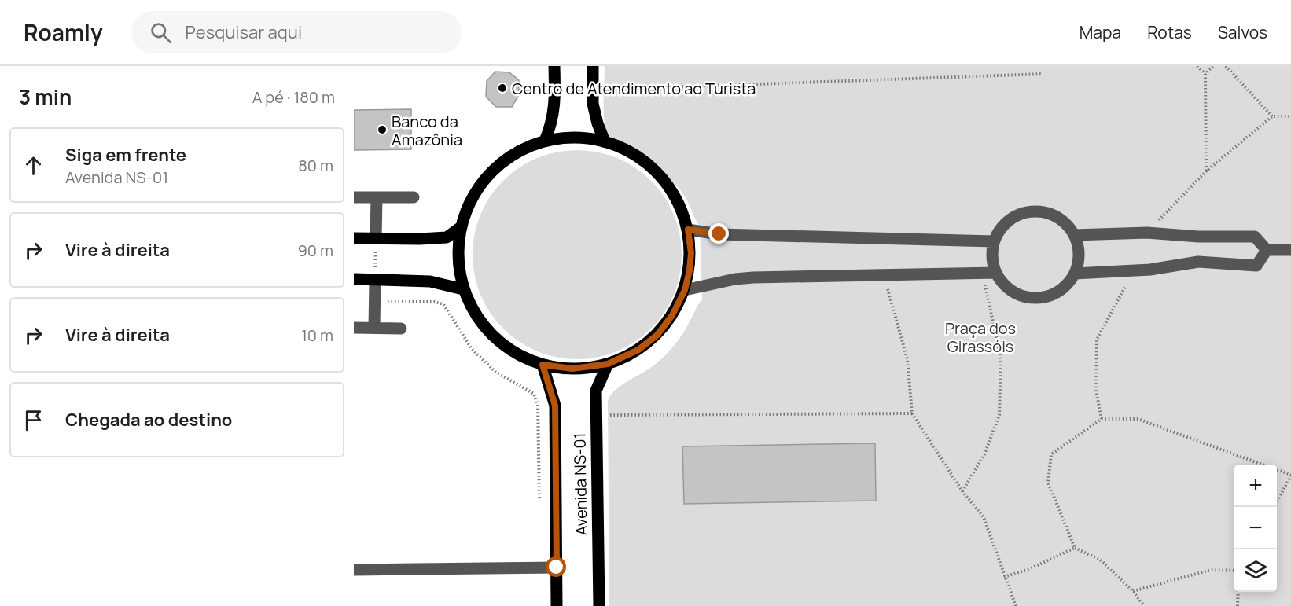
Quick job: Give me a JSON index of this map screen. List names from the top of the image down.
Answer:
{
  "streets": {
    "main road": ["Avenida NS-01"]
  },
  "parks": ["Praça dos Girassóis"],
  "places": ["Centro de Atendimento ao Turista", "Banco da Amazônia"],
  "page": {
    "header": "Roamly",
    "search": "Pesquisar aqui",
    "nav": ["Mapa", "Rotas", "Salvos"],
    "heading": ["3 min", "A pé · 180 m"],
    "list": [
      ["Siga em frente", "Avenida NS-01", "80 m"],
      ["Vire à direita", "90 m"],
      ["Vire à direita", "10 m"],
      "Chegada ao destino"
    ],
    "map_buttons": ["+", "−"]
  }
}
